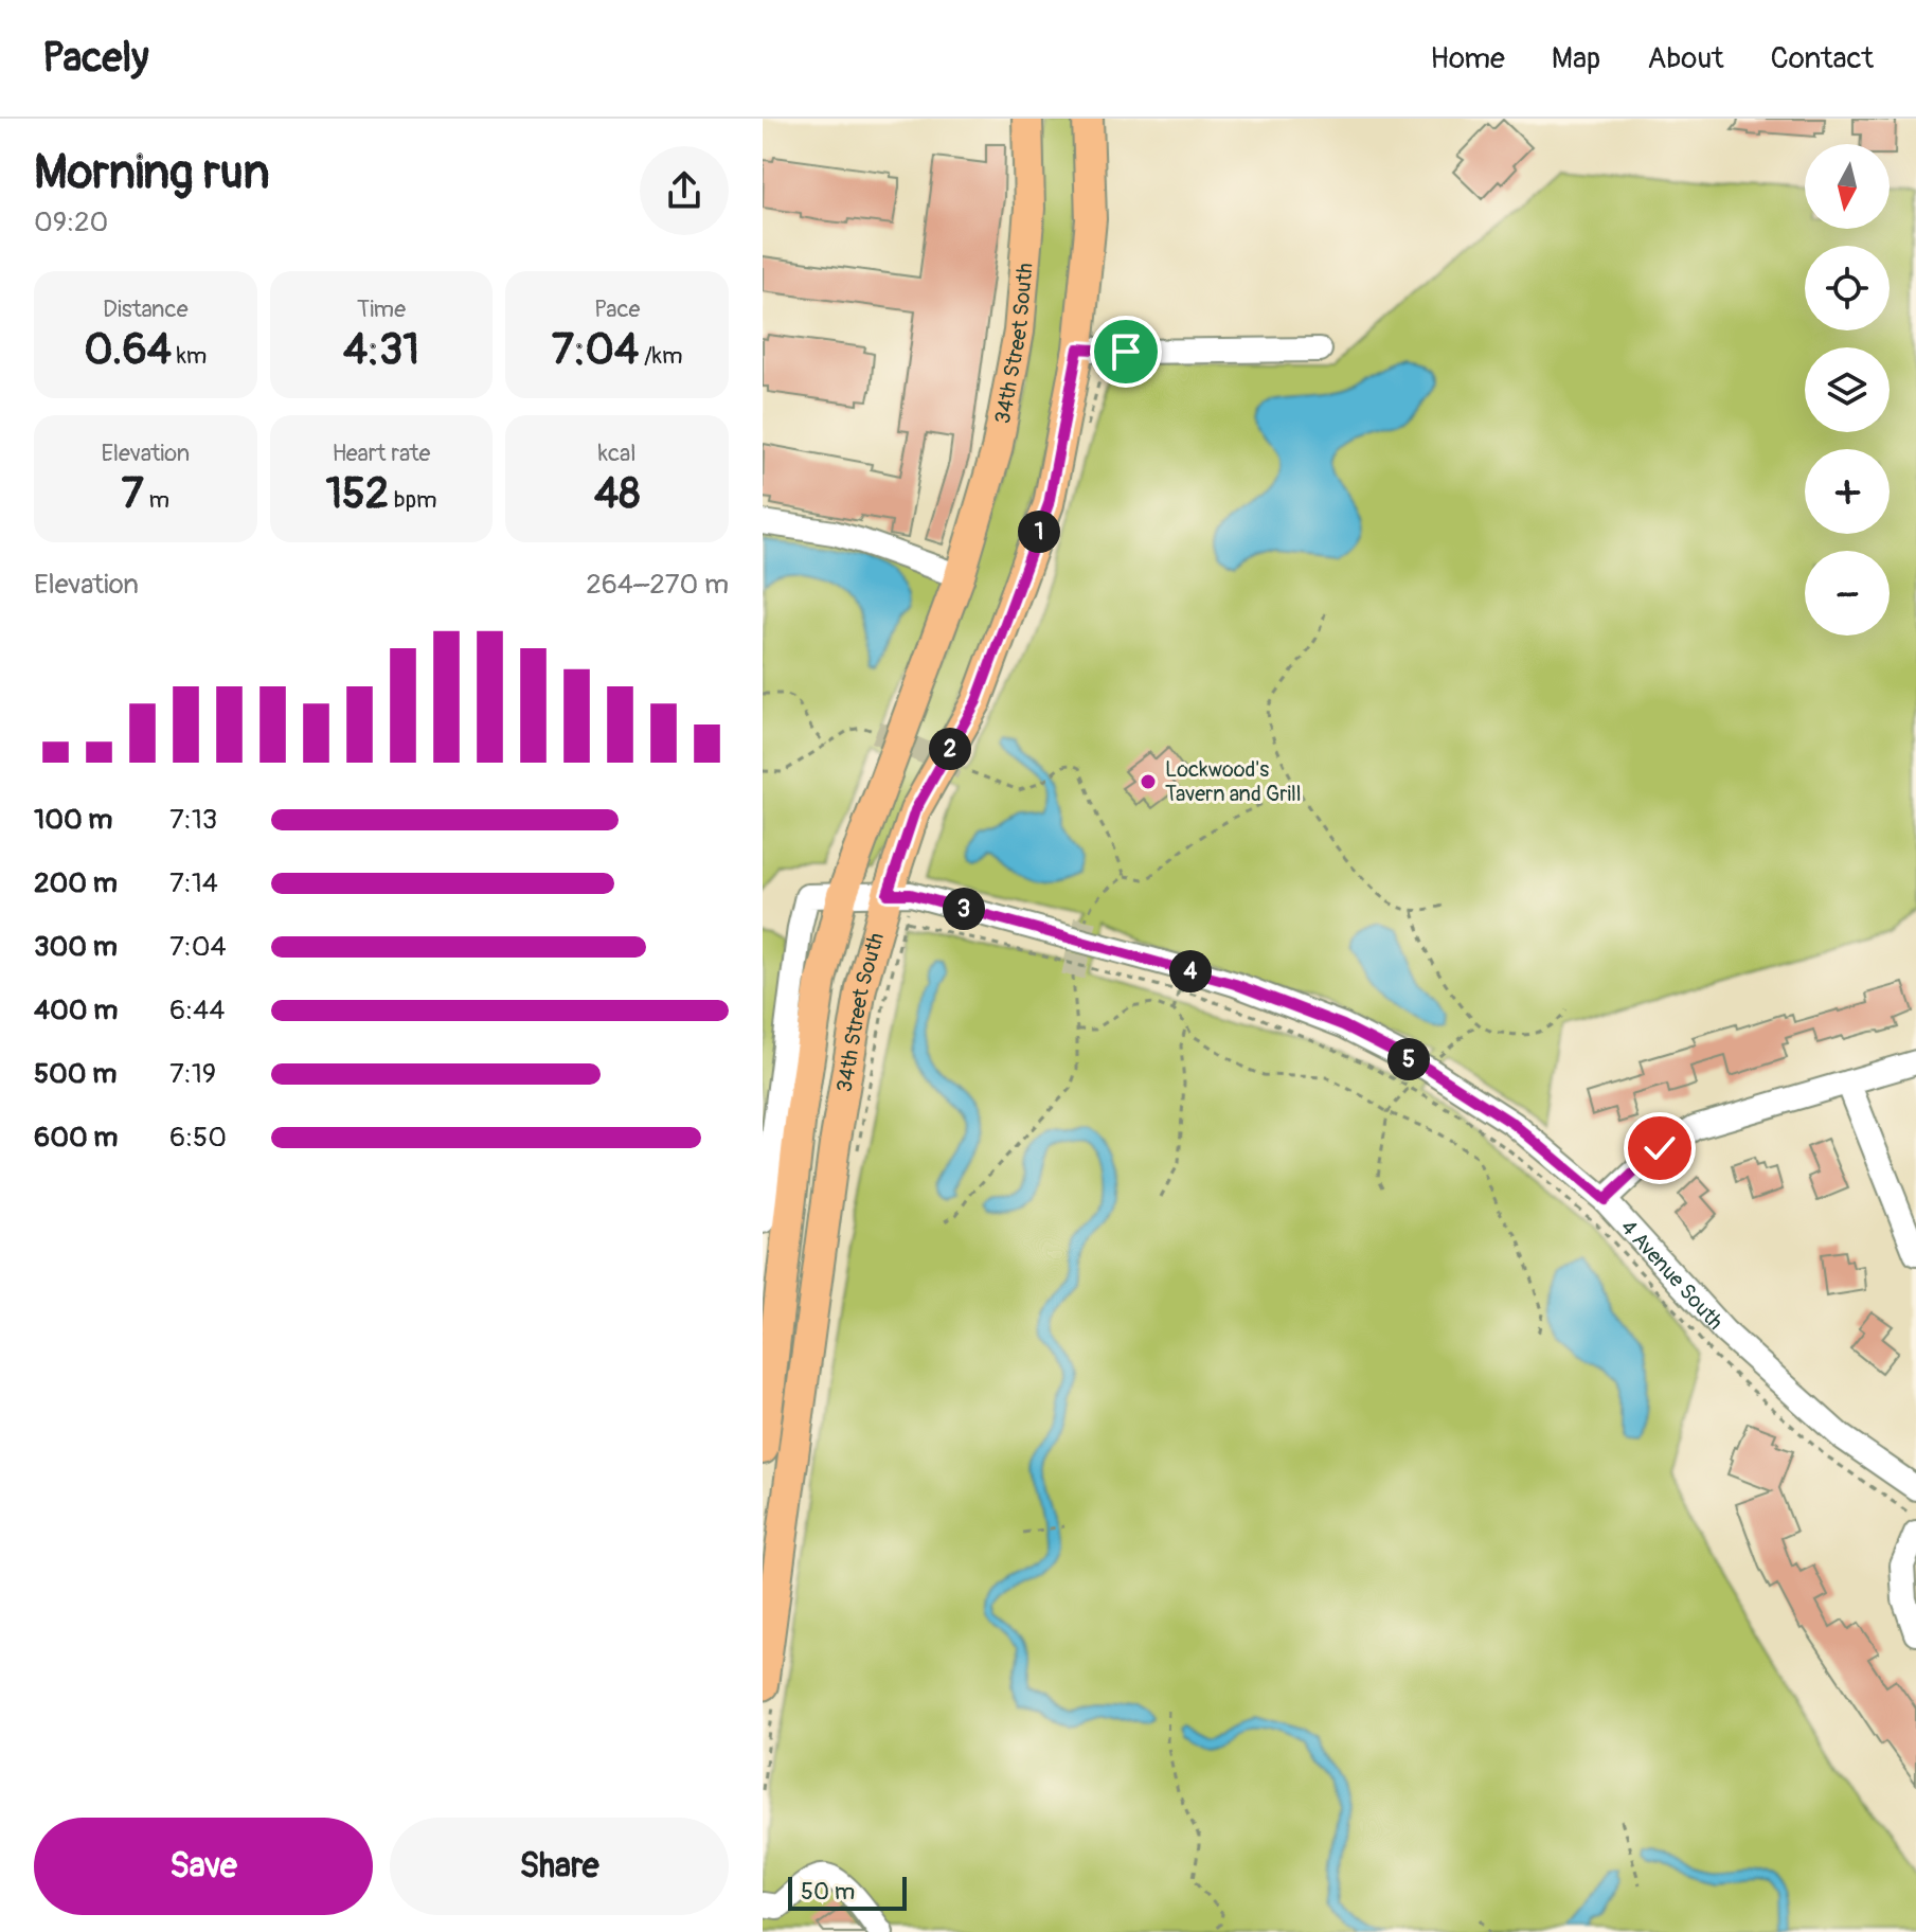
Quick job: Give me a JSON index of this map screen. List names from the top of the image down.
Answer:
{
  "streets": {
    "main road": ["34th Street South"],
    "street": ["4 Avenue South"]
  },
  "crossings": [
    ["34th Street South", "4 Avenue South"]
  ],
  "places": ["Lockwood's Tavern and Grill"],
  "scale_bar": "50 m",
  "north": "bottom",
  "page": {
    "header": "Pacely",
    "nav": [
      "Home",
      "Map",
      "About",
      "Contact"
    ],
    "heading": ["Morning run", "09:20"],
    "map_buttons": ["+", "−"],
    "stats": [
      ["Distance", "0.64 km"],
      ["Time", "4:31"],
      ["Pace", "7:04 /km"],
      ["Elevation", "7 m"],
      ["Heart rate", "152 bpm"],
      ["kcal", "48"]
    ],
    "pins": [
      "1",
      "2",
      "3",
      "4",
      "5"
    ],
    "chart": ["Elevation", "264–270 m"],
    "list": [
      {
        "name": "100 m",
        "note": "7:13"
      },
      {
        "name": "200 m",
        "note": "7:14"
      },
      {
        "name": "300 m",
        "note": "7:04"
      },
      {
        "name": "400 m",
        "note": "6:44"
      },
      {
        "name": "500 m",
        "note": "7:19"
      },
      {
        "name": "600 m",
        "note": "6:50"
      }
    ],
    "buttons": ["Save", "Share"],
    "scale": "50 m"
  }
}
